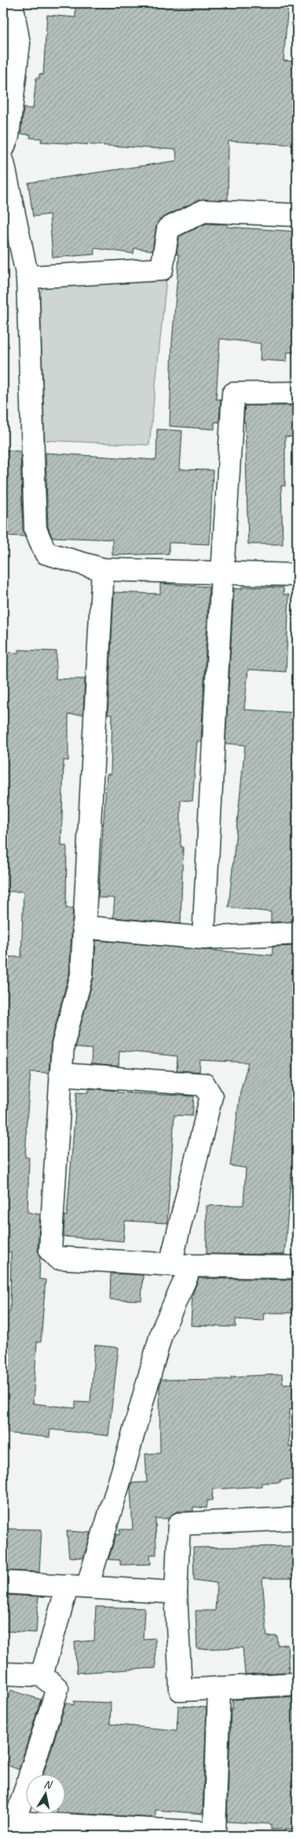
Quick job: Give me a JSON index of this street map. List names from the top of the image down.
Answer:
{
  "north": "top"
}
